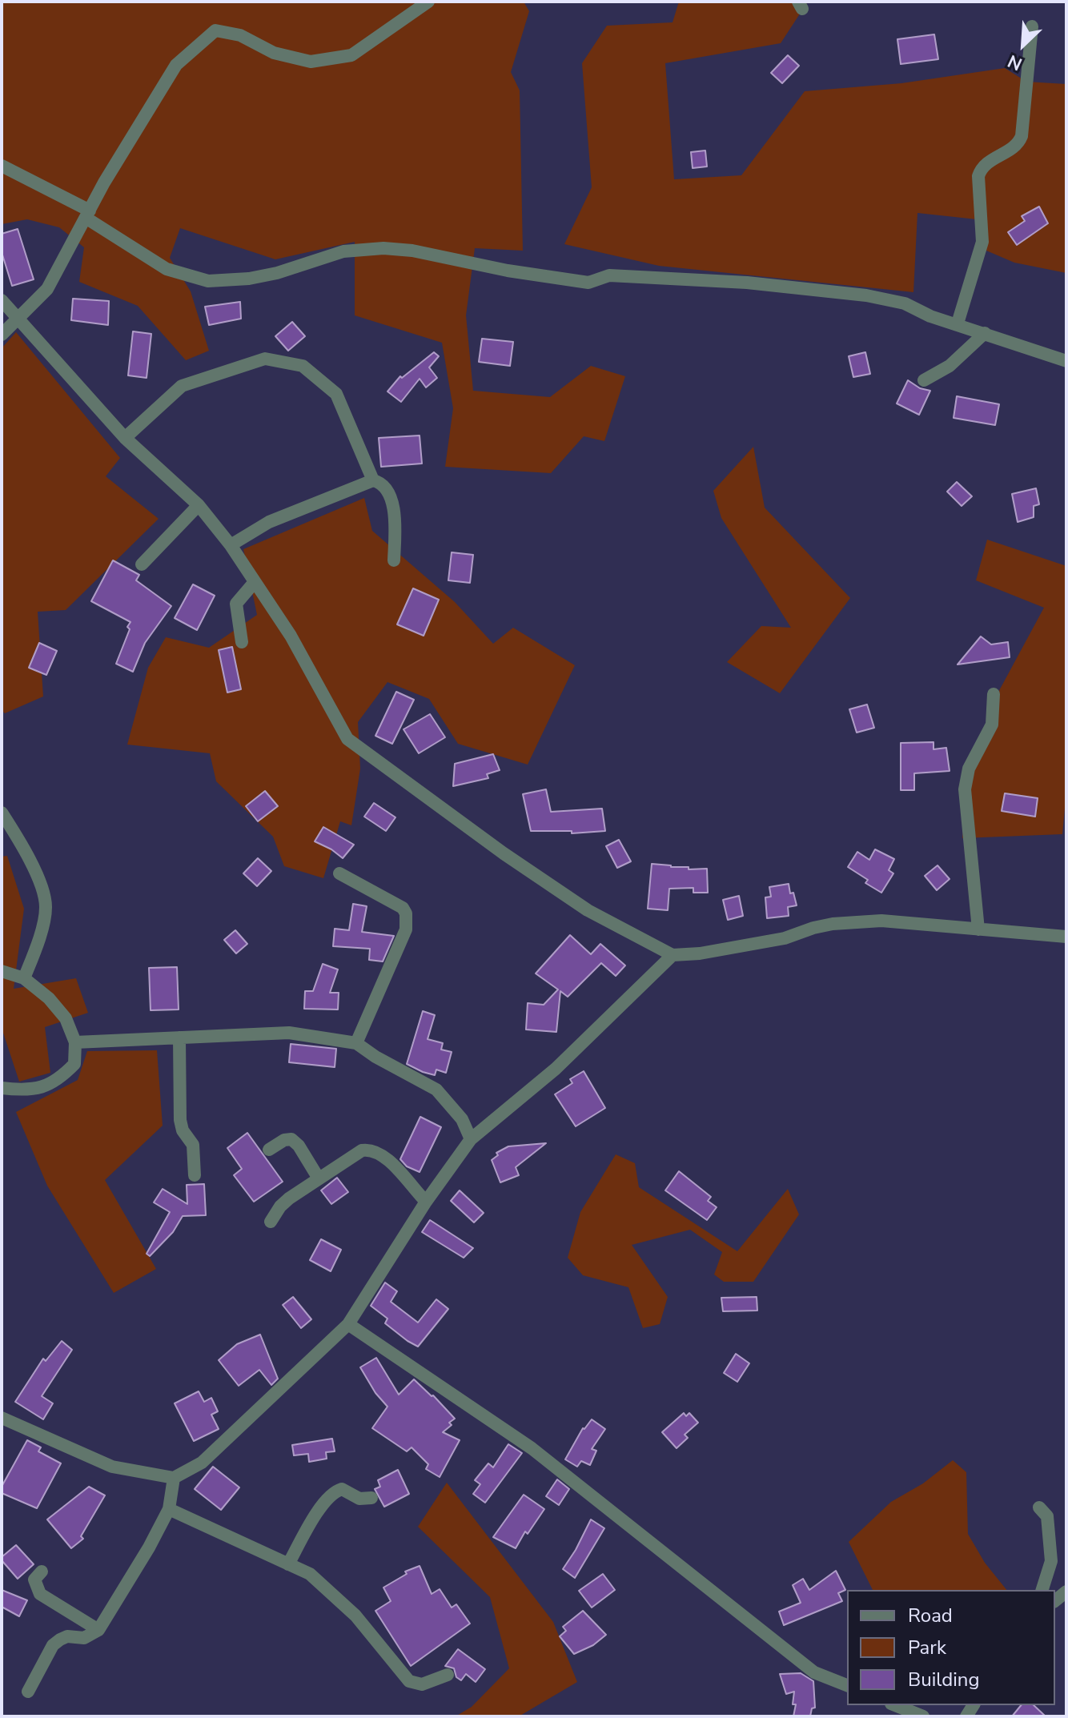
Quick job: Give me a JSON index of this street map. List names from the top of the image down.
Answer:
{
  "legend": ["Road", "Park", "Building"],
  "north": "bottom left"
}
